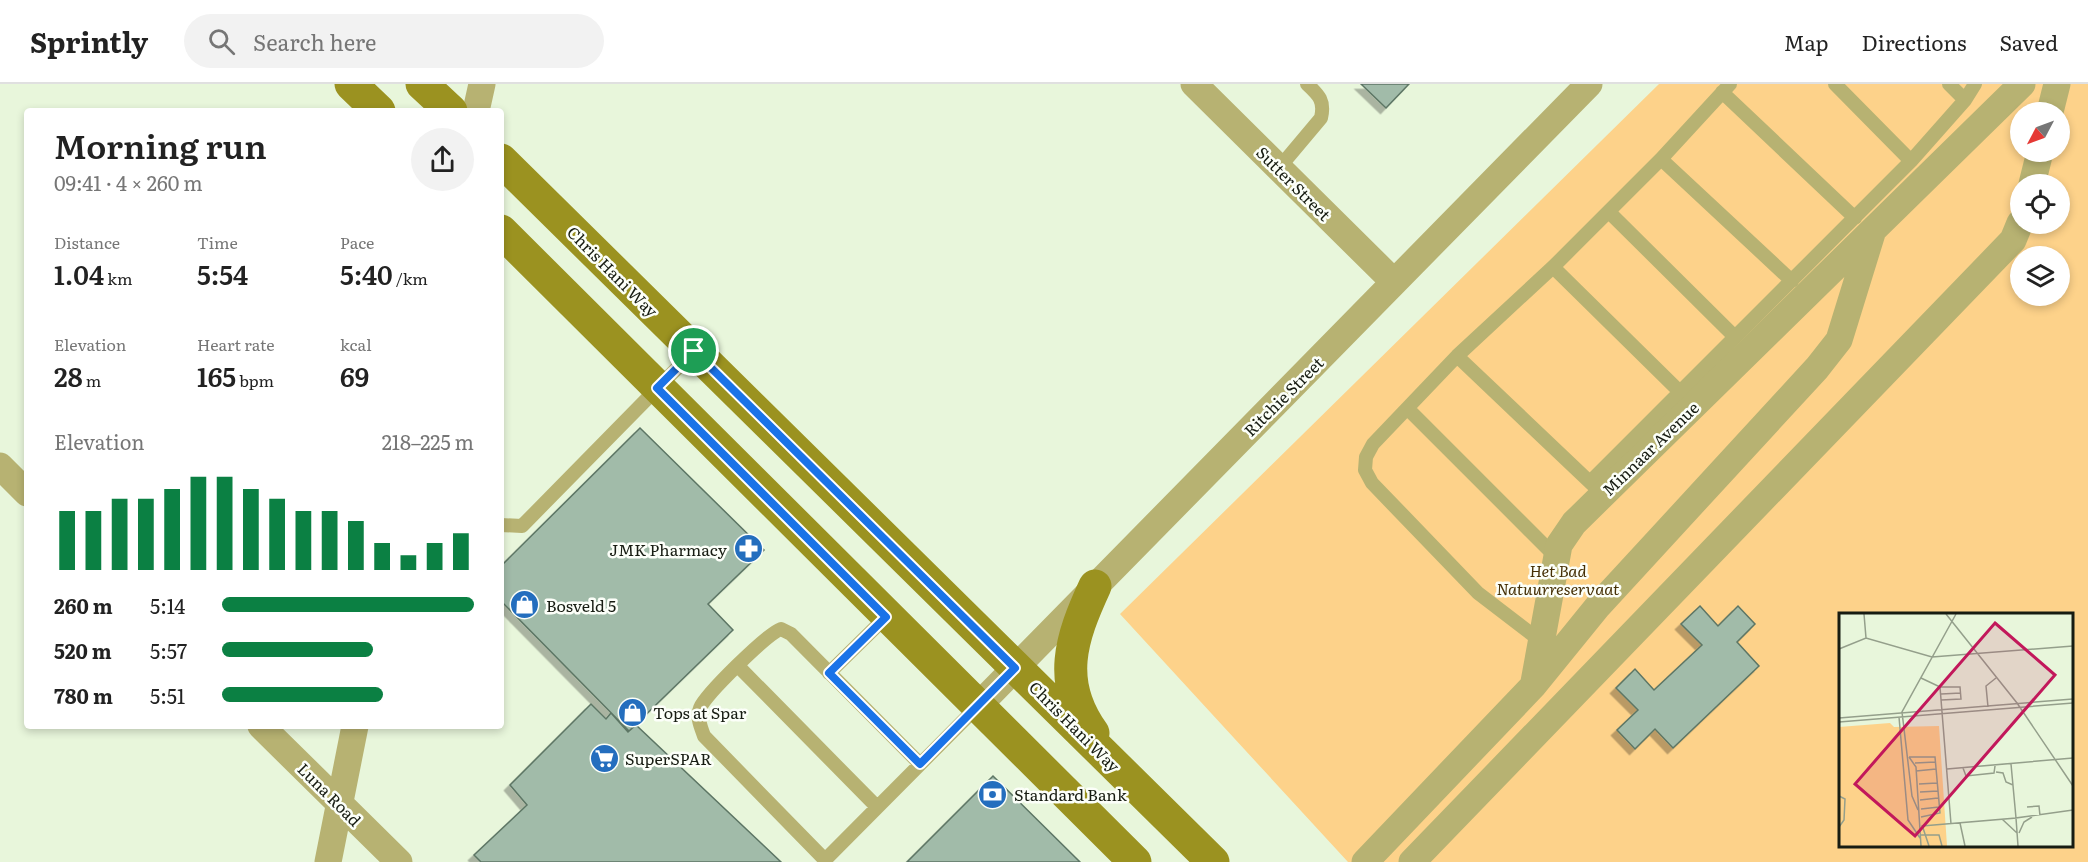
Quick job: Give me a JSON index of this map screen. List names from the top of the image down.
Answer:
{
  "streets": {
    "main road": ["Chris Hani Way"],
    "street": [
      "Sutter Street",
      "Ritchie Street",
      "Minnaar Avenue",
      "Luna Road"
    ]
  },
  "crossings": [
    ["Sutter Street", "Ritchie Street"],
    ["Chris Hani Way", "Ritchie Street"]
  ],
  "parks": ["Het Bad Natuurreservaat"],
  "places": {
    "pharmacy": ["JMK Pharmacy"],
    "shop": ["Bosveld 5", "Tops at Spar"],
    "supermarket": ["SuperSPAR"],
    "bank": ["Standard Bank"]
  },
  "north": "bottom left",
  "page": {
    "header": "Sprintly",
    "search": "Search here",
    "nav": ["Map", "Directions", "Saved"],
    "heading": ["Morning run", "09:41 · 4 × 260 m"],
    "stats": [
      ["Distance", "1.04 km"],
      ["Time", "5:54"],
      ["Pace", "5:40 /km"],
      ["Elevation", "28 m"],
      ["Heart rate", "165 bpm"],
      ["kcal", "69"]
    ],
    "chart": ["Elevation", "218–225 m"],
    "list": [
      {
        "name": "260 m",
        "note": "5:14"
      },
      {
        "name": "520 m",
        "note": "5:57"
      },
      {
        "name": "780 m",
        "note": "5:51"
      }
    ]
  }
}
